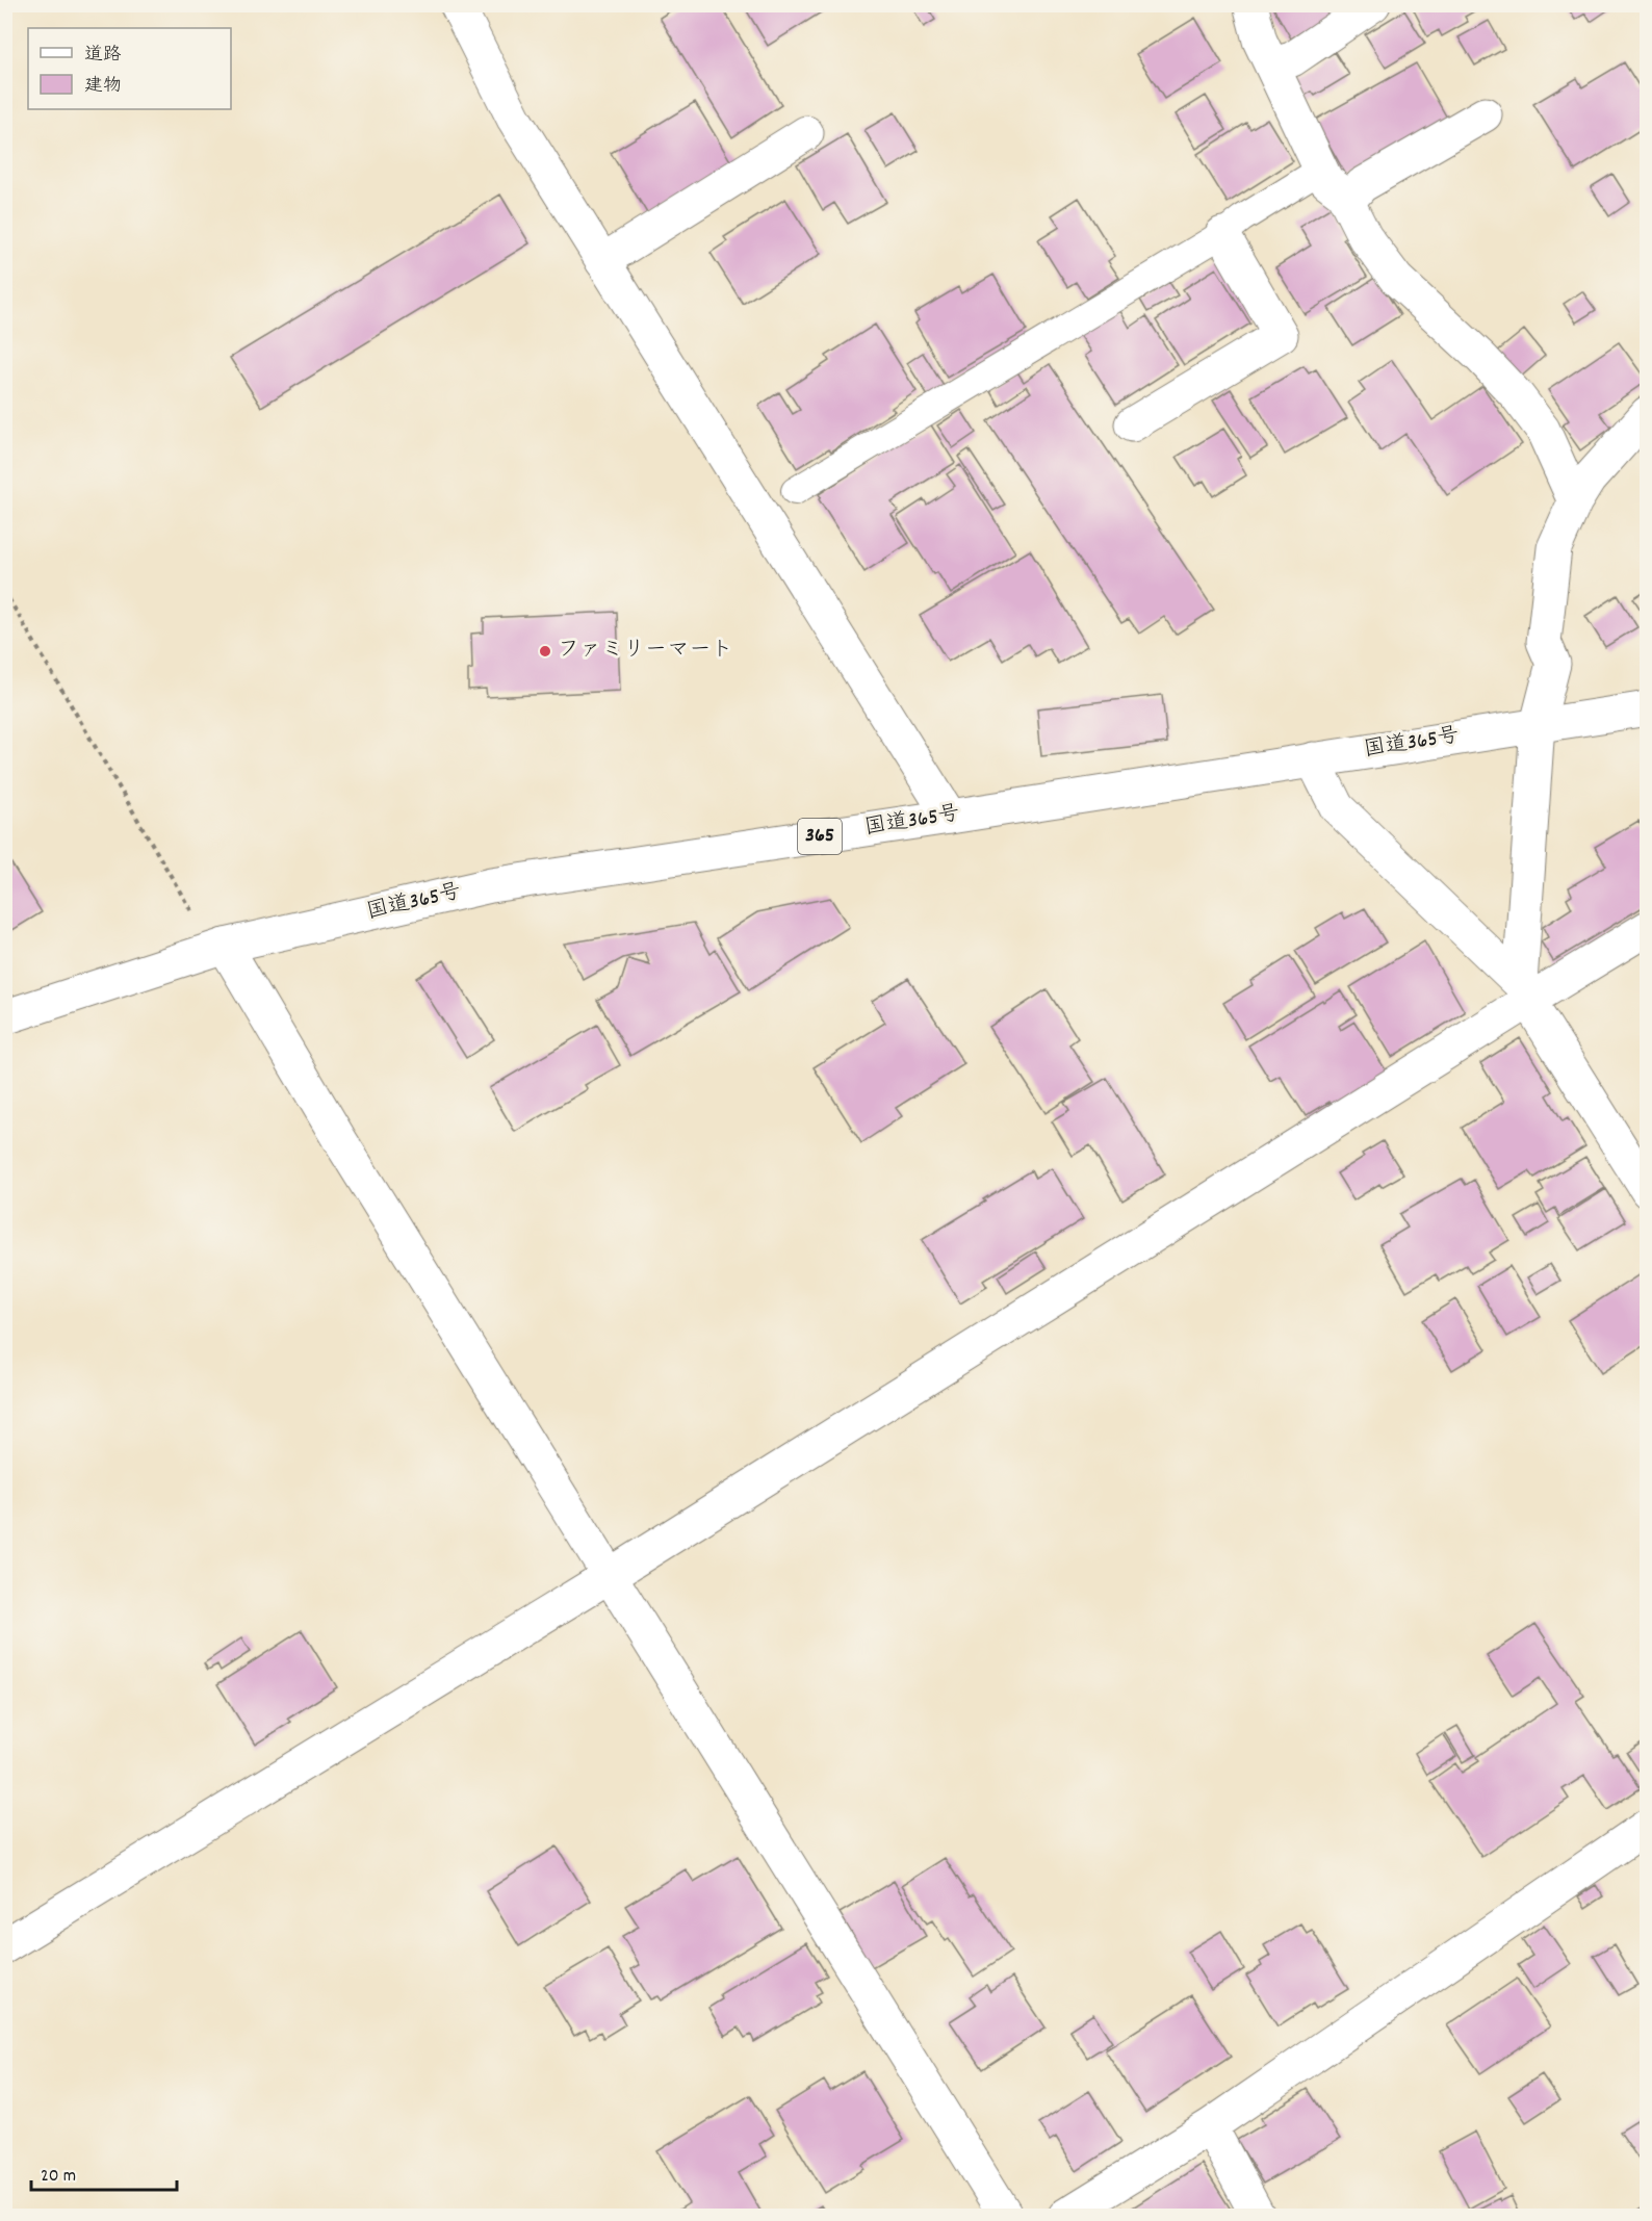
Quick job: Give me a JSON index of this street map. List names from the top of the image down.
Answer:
{
  "streets": {
    "main road": ["国道365号", "365"]
  },
  "places": ["ファミリーマート"],
  "legend": ["道路", "建物"],
  "scale_bar": "20 m"
}
